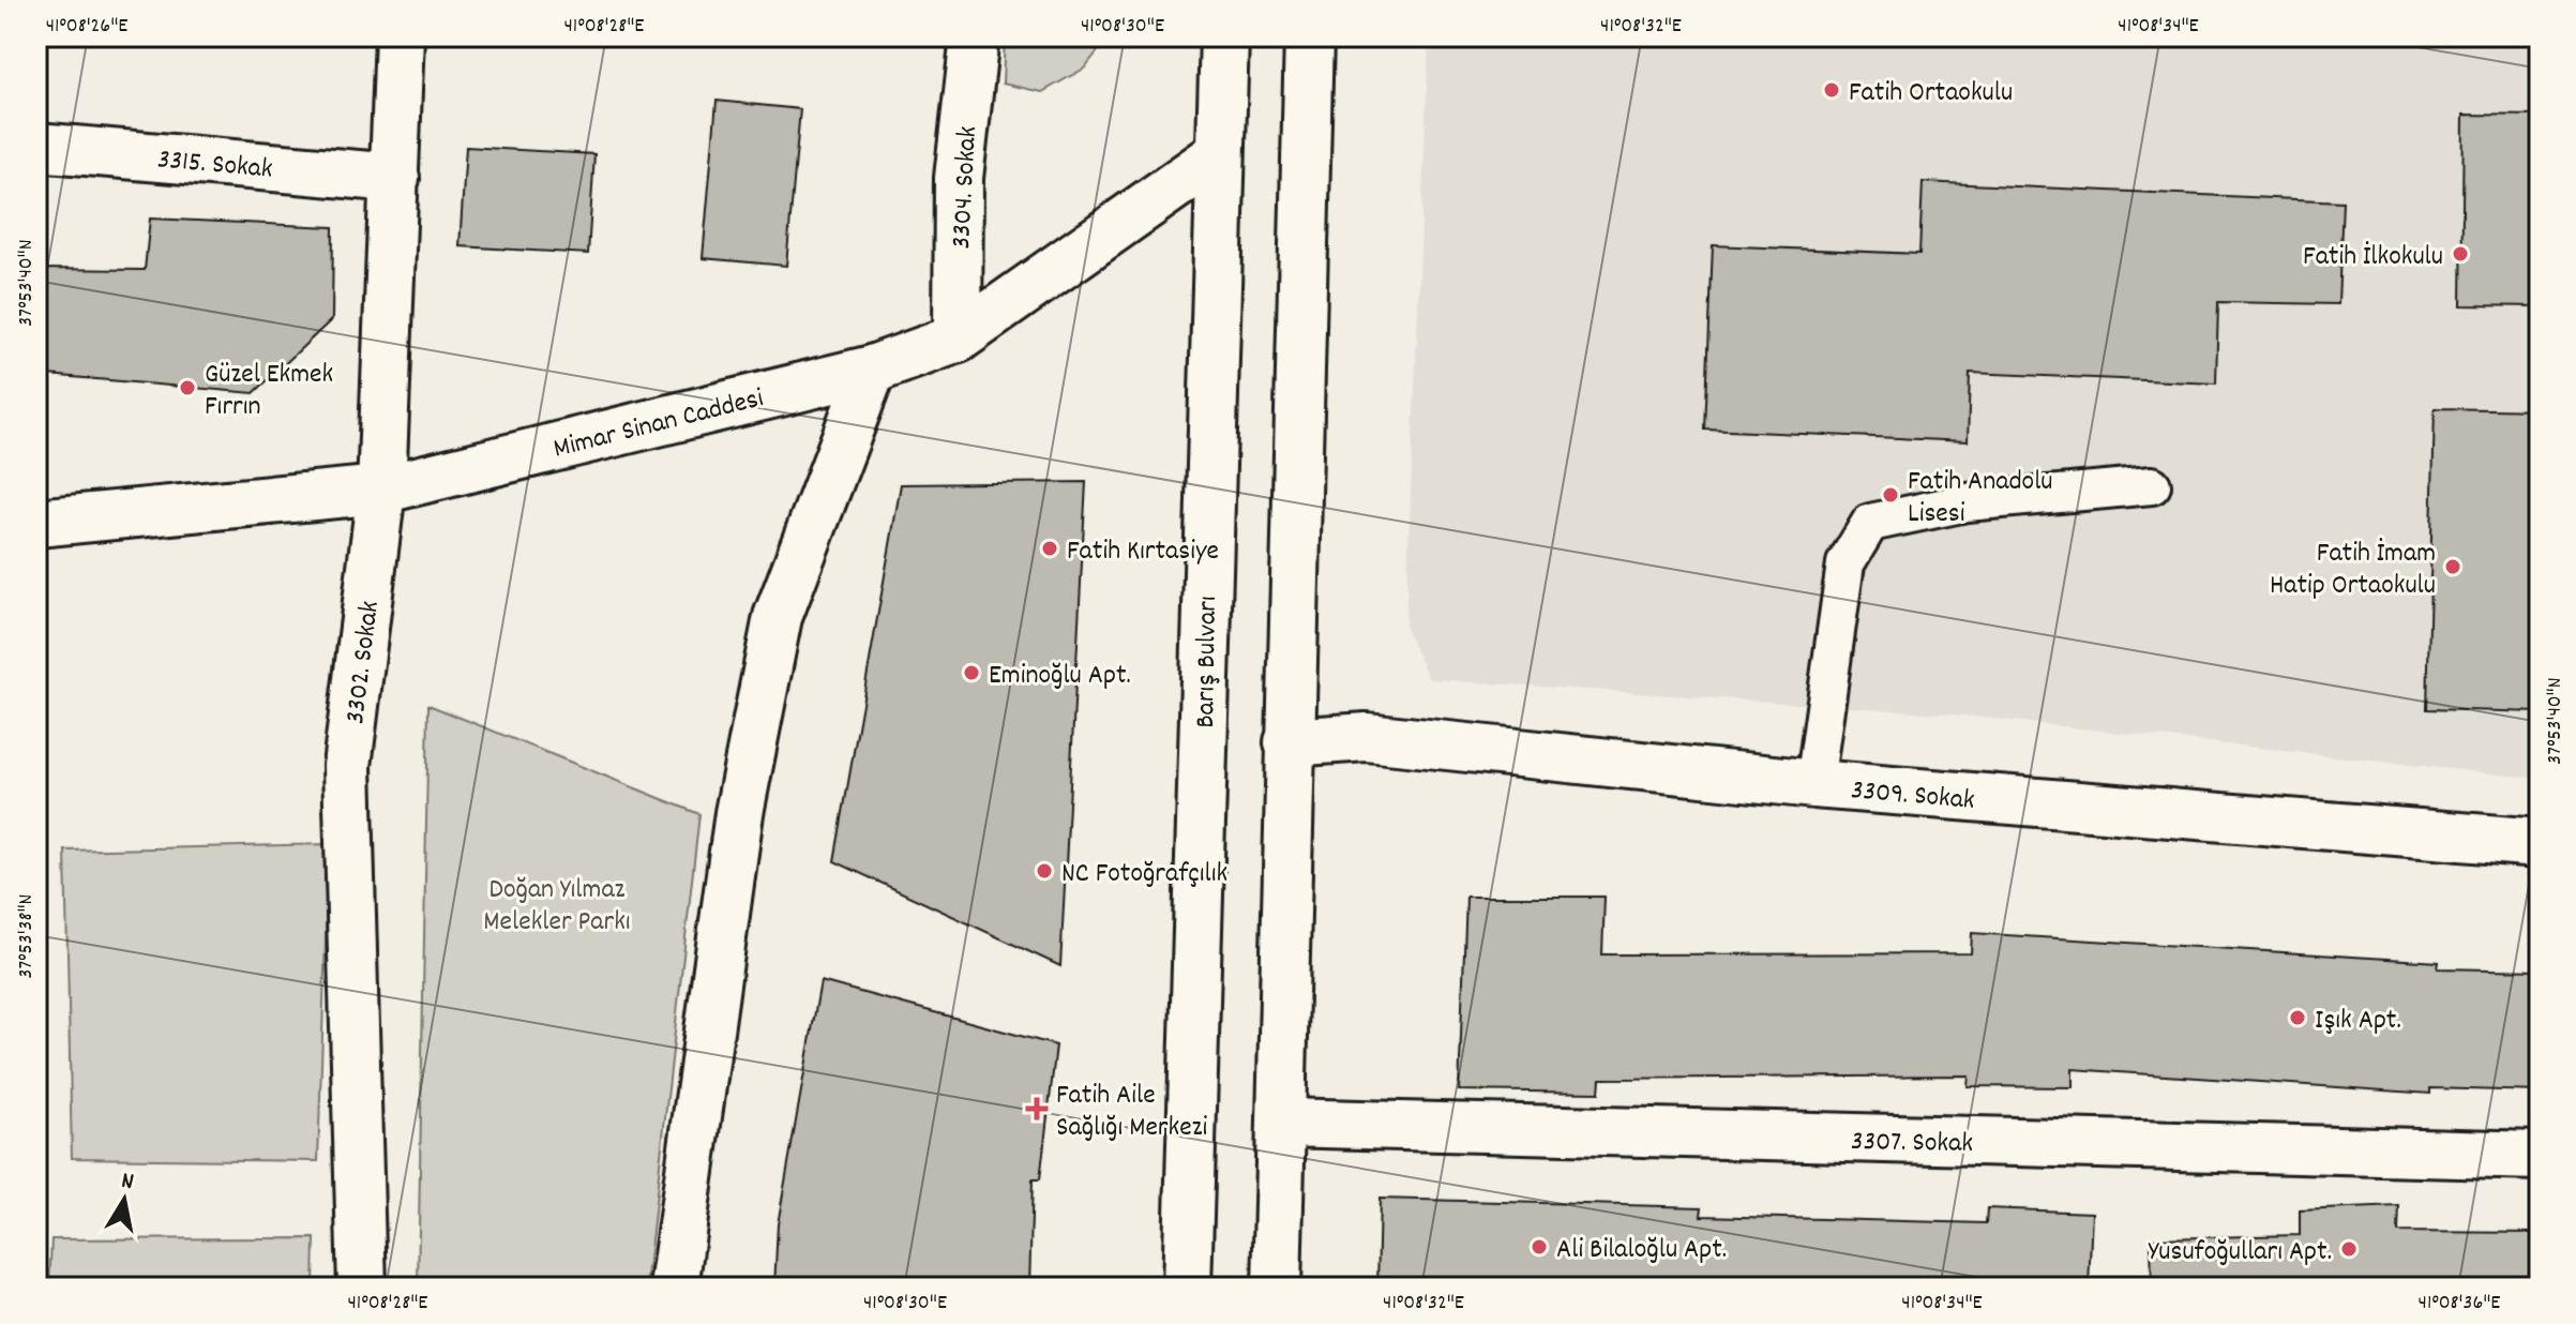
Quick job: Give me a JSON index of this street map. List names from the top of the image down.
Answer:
{
  "streets": {
    "street": [
      "3315. Sokak",
      "3304. Sokak",
      "Mimar Sinan Caddesi",
      "3302. Sokak",
      "Barış Bulvarı",
      "3309. Sokak",
      "3307. Sokak"
    ]
  },
  "crossings": [
    ["3315. Sokak", "3302. Sokak"],
    ["3304. Sokak", "Mimar Sinan Caddesi"],
    ["Mimar Sinan Caddesi", "3302. Sokak"],
    ["Mimar Sinan Caddesi", "Barış Bulvarı"]
  ],
  "parks": ["Doğan Yılmaz Melekler Parkı"],
  "places": {
    "other": [
      "Fatih Ortaokulu",
      "Fatih İlkokulu",
      "Güzel Ekmek Fırrın",
      "Fatih Anadolu Lisesi",
      "Fatih Kırtasiye",
      "Fatih İmam Hatip Ortaokulu",
      "Eminoğlu Apt.",
      "NC Fotoğrafçılık",
      "Işık Apt.",
      "Ali Bilaloğlu Apt.",
      "Yusufoğulları Apt."
    ],
    "health": ["Fatih Aile Sağlığı Merkezi"]
  },
  "north": "top",
  "coordinates": [
    "41°08'26\"E",
    "41°08'28\"E",
    "41°08'30\"E",
    "41°08'32\"E",
    "41°08'34\"E",
    "37°53'40\"N",
    "37°53'38\"N",
    "41°08'36\"E"
  ]
}
